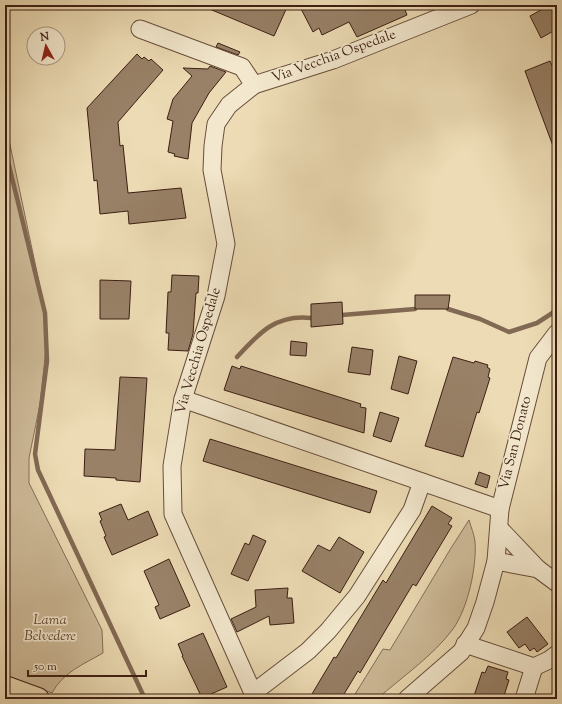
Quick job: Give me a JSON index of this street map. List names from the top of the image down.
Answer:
{
  "streets": {
    "street": ["Via Vecchia Ospedale", "Via San Donato"]
  },
  "parks": ["Lama Belvedere"],
  "scale_bar": "50 m",
  "north": "top"
}
